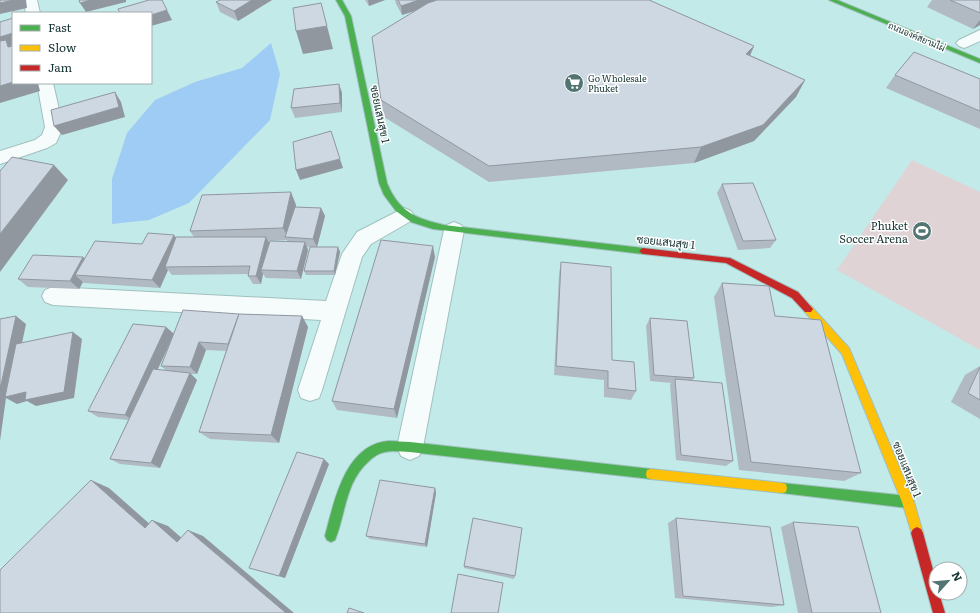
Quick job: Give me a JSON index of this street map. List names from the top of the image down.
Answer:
{
  "streets": {
    "street": ["ถนนองค์สยามไผ่", "ซอยแสนสุข 1"]
  },
  "places": {
    "supermarket": ["Go Wholesale Phuket"],
    "sports": ["Phuket Soccer Arena"]
  },
  "legend": ["Fast", "Slow", "Jam"],
  "north": "top right"
}
